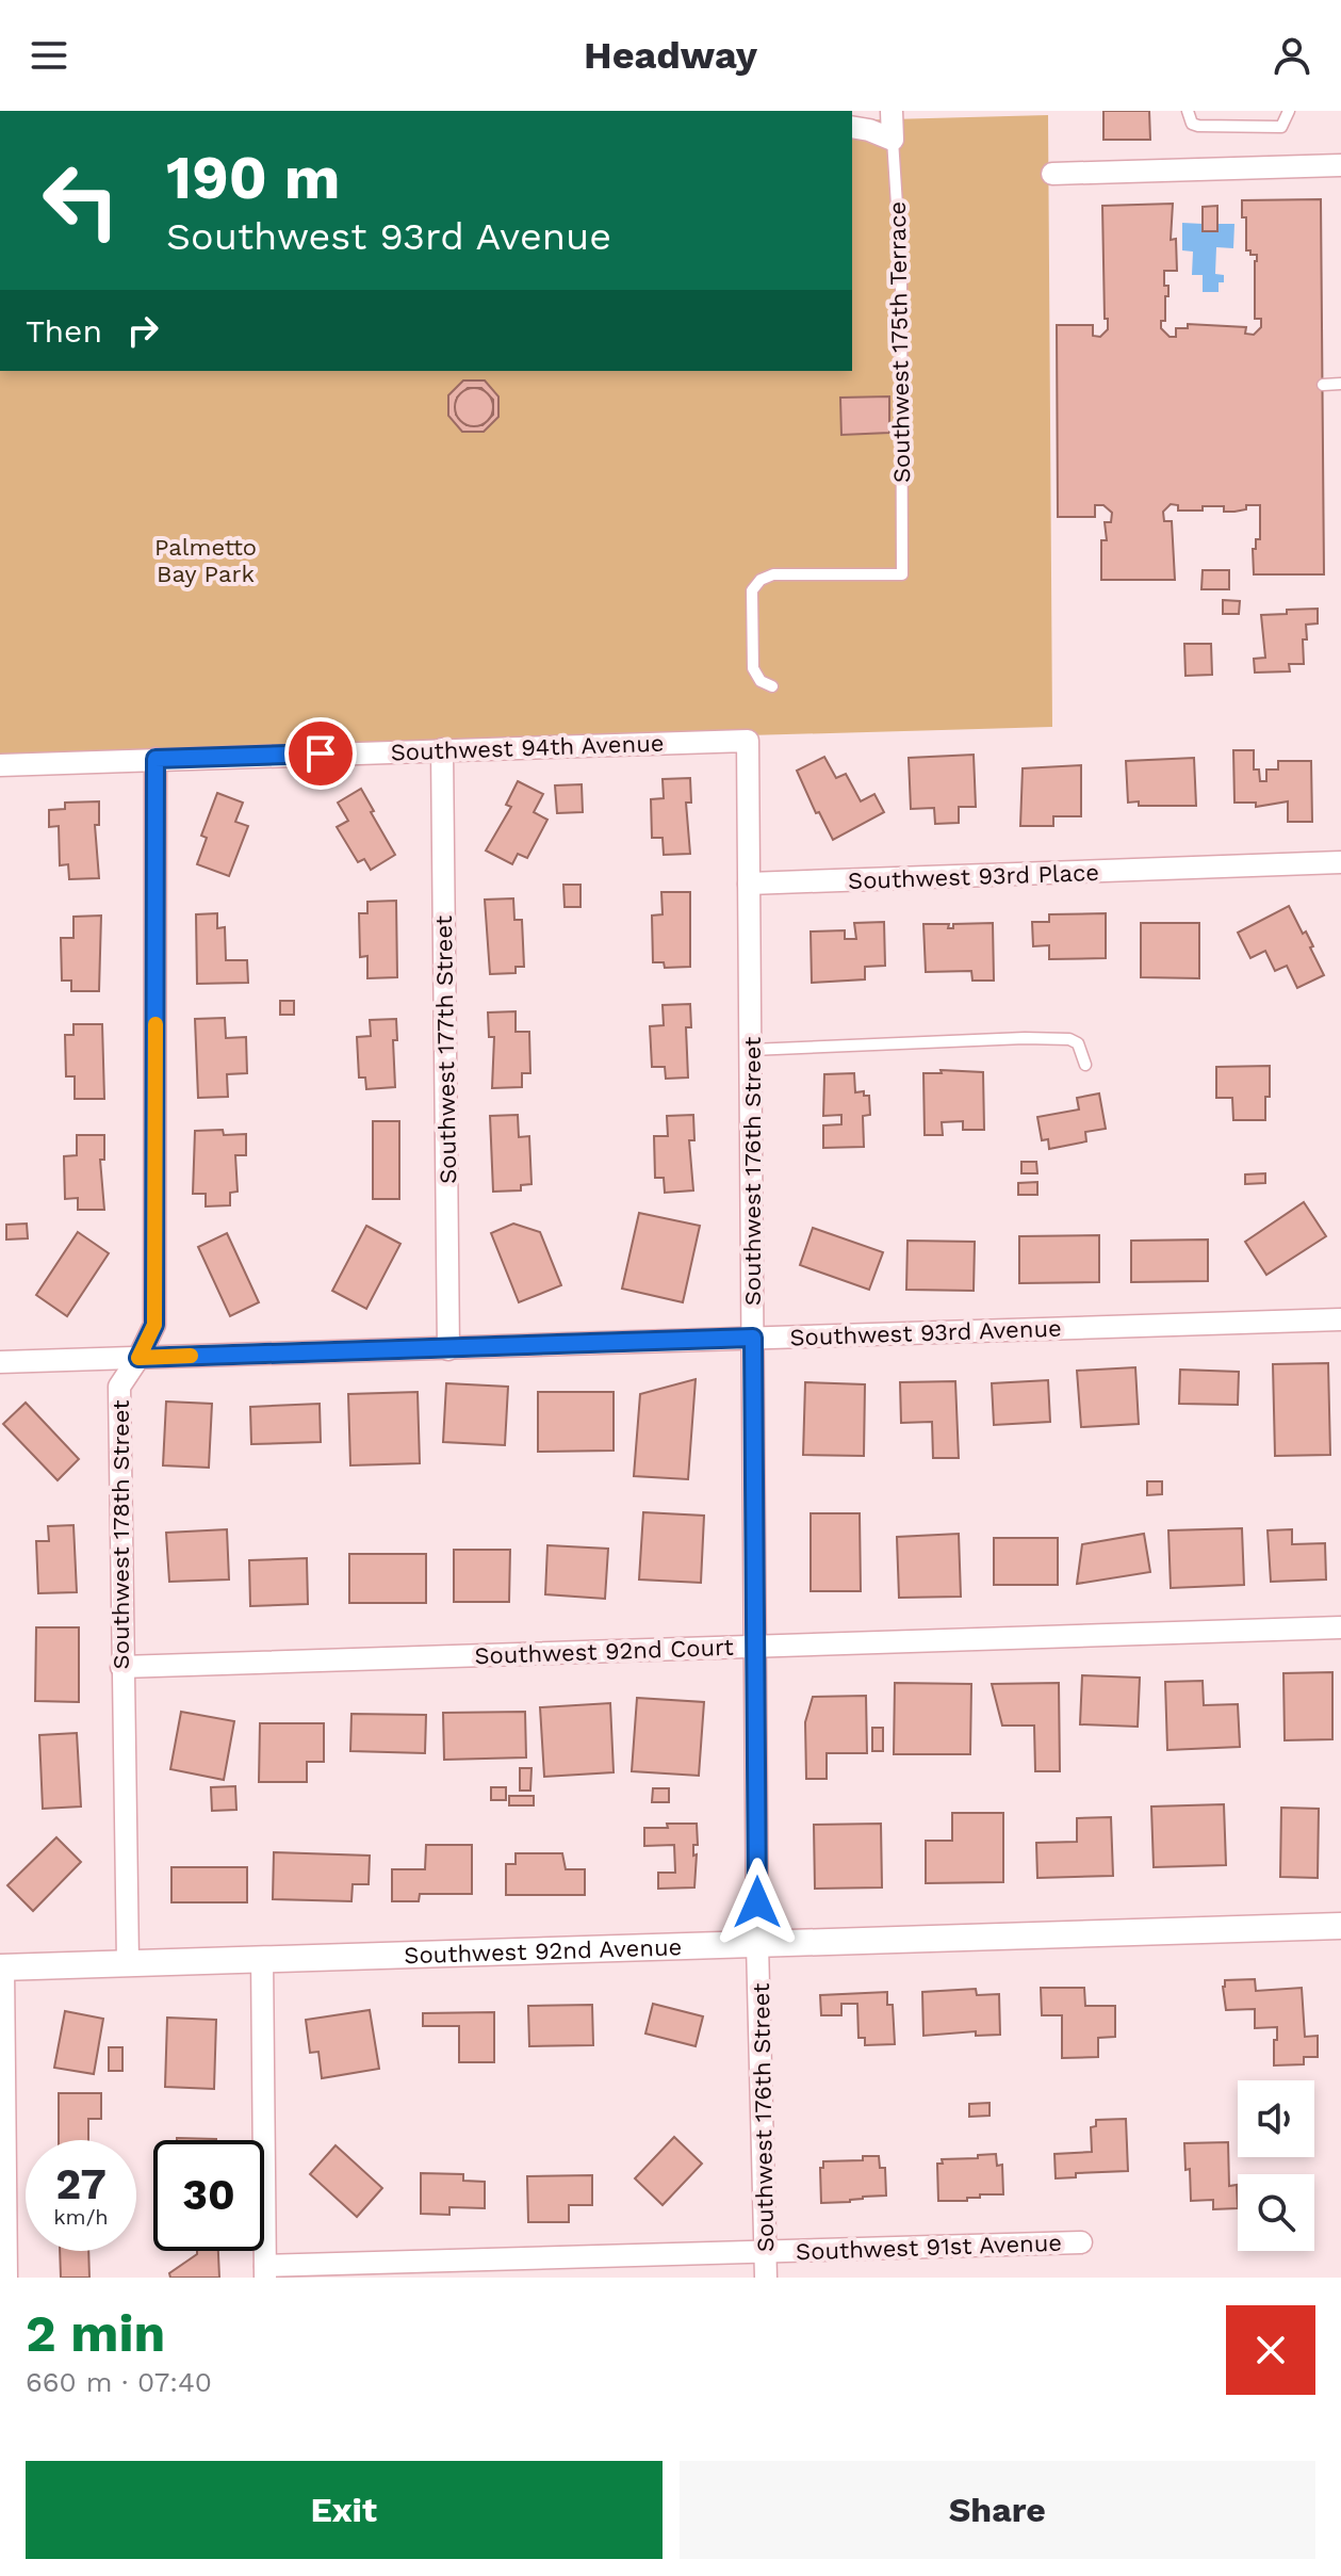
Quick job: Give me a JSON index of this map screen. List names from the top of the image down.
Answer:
{
  "streets": {
    "street": [
      "Southwest 175th Terrace",
      "Southwest 94th Avenue",
      "Southwest 93rd Place",
      "Southwest 177th Street",
      "Southwest 176th Street",
      "Southwest 93rd Avenue",
      "Southwest 178th Street",
      "Southwest 92nd Court",
      "Southwest 92nd Avenue",
      "Southwest 91st Avenue"
    ]
  },
  "crossings": [
    ["Southwest 94th Avenue", "Southwest 93rd Place"],
    ["Southwest 94th Avenue", "Southwest 177th Street"],
    ["Southwest 94th Avenue", "Southwest 176th Street"],
    ["Southwest 94th Avenue", "Southwest 178th Street"],
    ["Southwest 93rd Place", "Southwest 176th Street"],
    ["Southwest 177th Street", "Southwest 93rd Avenue"],
    ["Southwest 176th Street", "Southwest 93rd Avenue"],
    ["Southwest 176th Street", "Southwest 92nd Court"],
    ["Southwest 176th Street", "Southwest 92nd Avenue"],
    ["Southwest 176th Street", "Southwest 91st Avenue"],
    ["Southwest 93rd Avenue", "Southwest 178th Street"],
    ["Southwest 178th Street", "Southwest 92nd Court"],
    ["Southwest 178th Street", "Southwest 92nd Avenue"]
  ],
  "parks": ["Palmetto Bay Park"],
  "page": {
    "header": "Headway",
    "turn": ["190 m", "Southwest 93rd Avenue"],
    "then": "Then",
    "speed": "27 km/h",
    "limit": "30",
    "heading": ["2 min", "660 m · 07:40"],
    "buttons": ["Exit", "Share"]
  }
}
